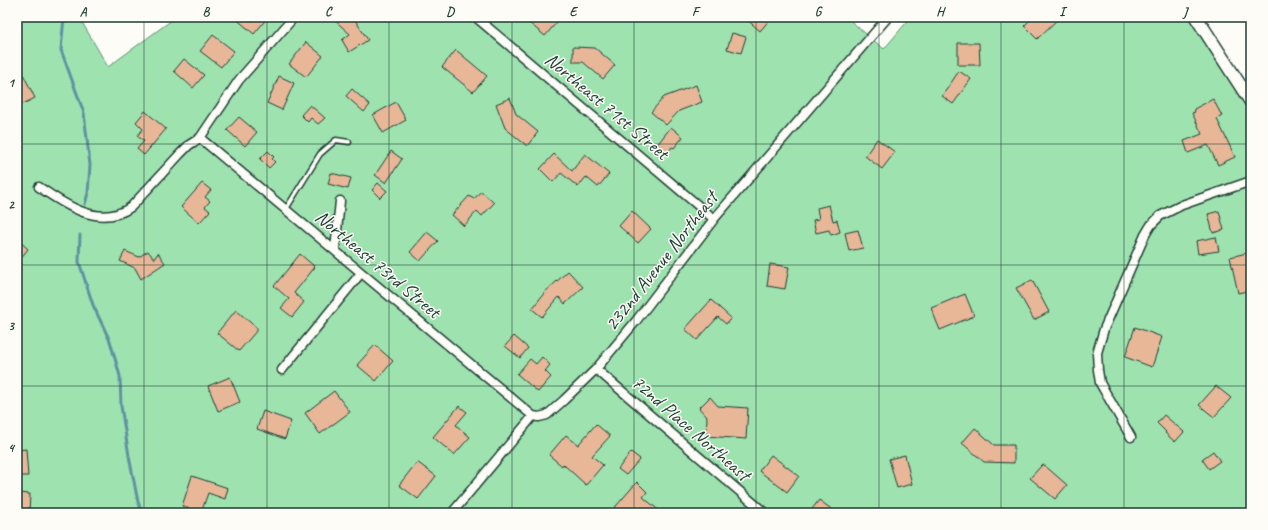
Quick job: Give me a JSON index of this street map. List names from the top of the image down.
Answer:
{
  "streets": {
    "street": [
      "Northeast 71st Street",
      "232nd Avenue Northeast",
      "Northeast 73rd Street",
      "72nd Place Northeast"
    ]
  },
  "crossings": [
    ["Northeast 71st Street", "232nd Avenue Northeast"],
    ["232nd Avenue Northeast", "Northeast 73rd Street"],
    ["232nd Avenue Northeast", "72nd Place Northeast"]
  ],
  "grid": {
    "columns": [
      "A",
      "B",
      "C",
      "D",
      "E",
      "F",
      "G",
      "H",
      "I",
      "J"
    ],
    "rows": [
      "1",
      "2",
      "3",
      "4"
    ]
  }
}
